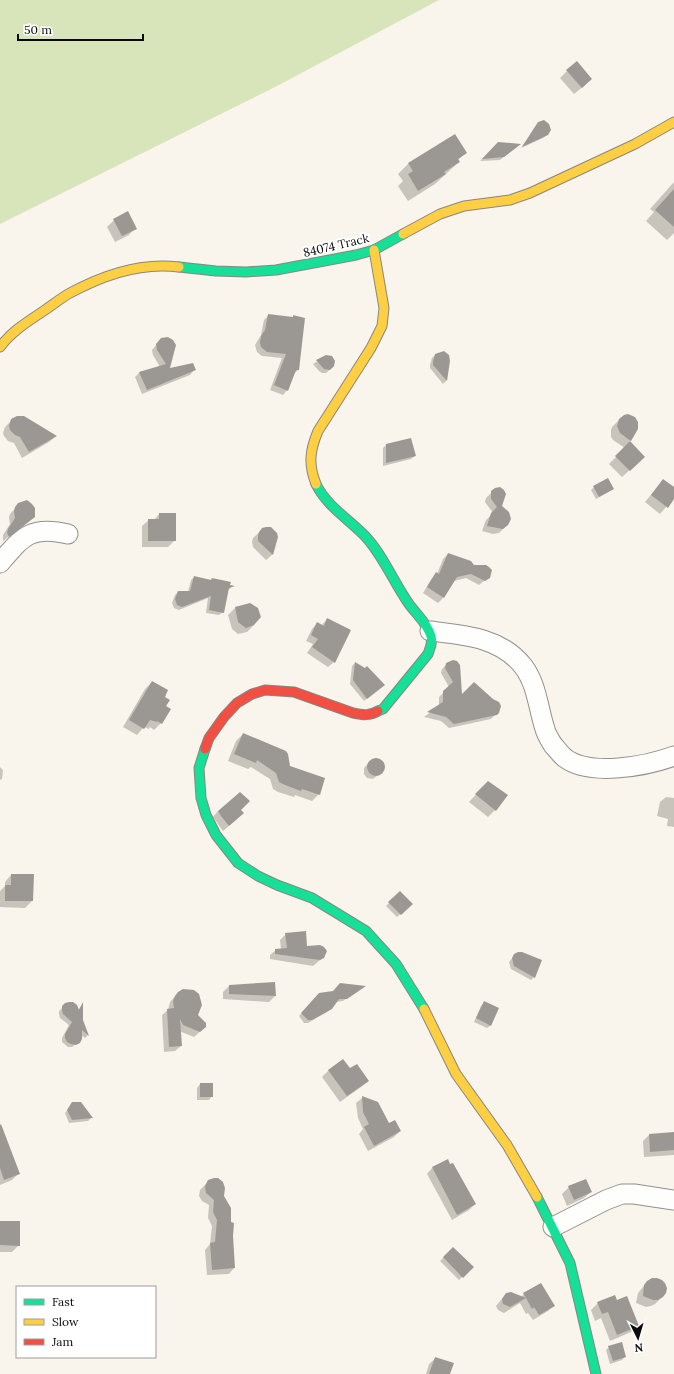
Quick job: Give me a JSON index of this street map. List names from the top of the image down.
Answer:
{
  "streets": {
    "street": ["84074 Track"]
  },
  "legend": ["Fast", "Slow", "Jam"],
  "scale_bar": "50 m",
  "north": "bottom"
}
